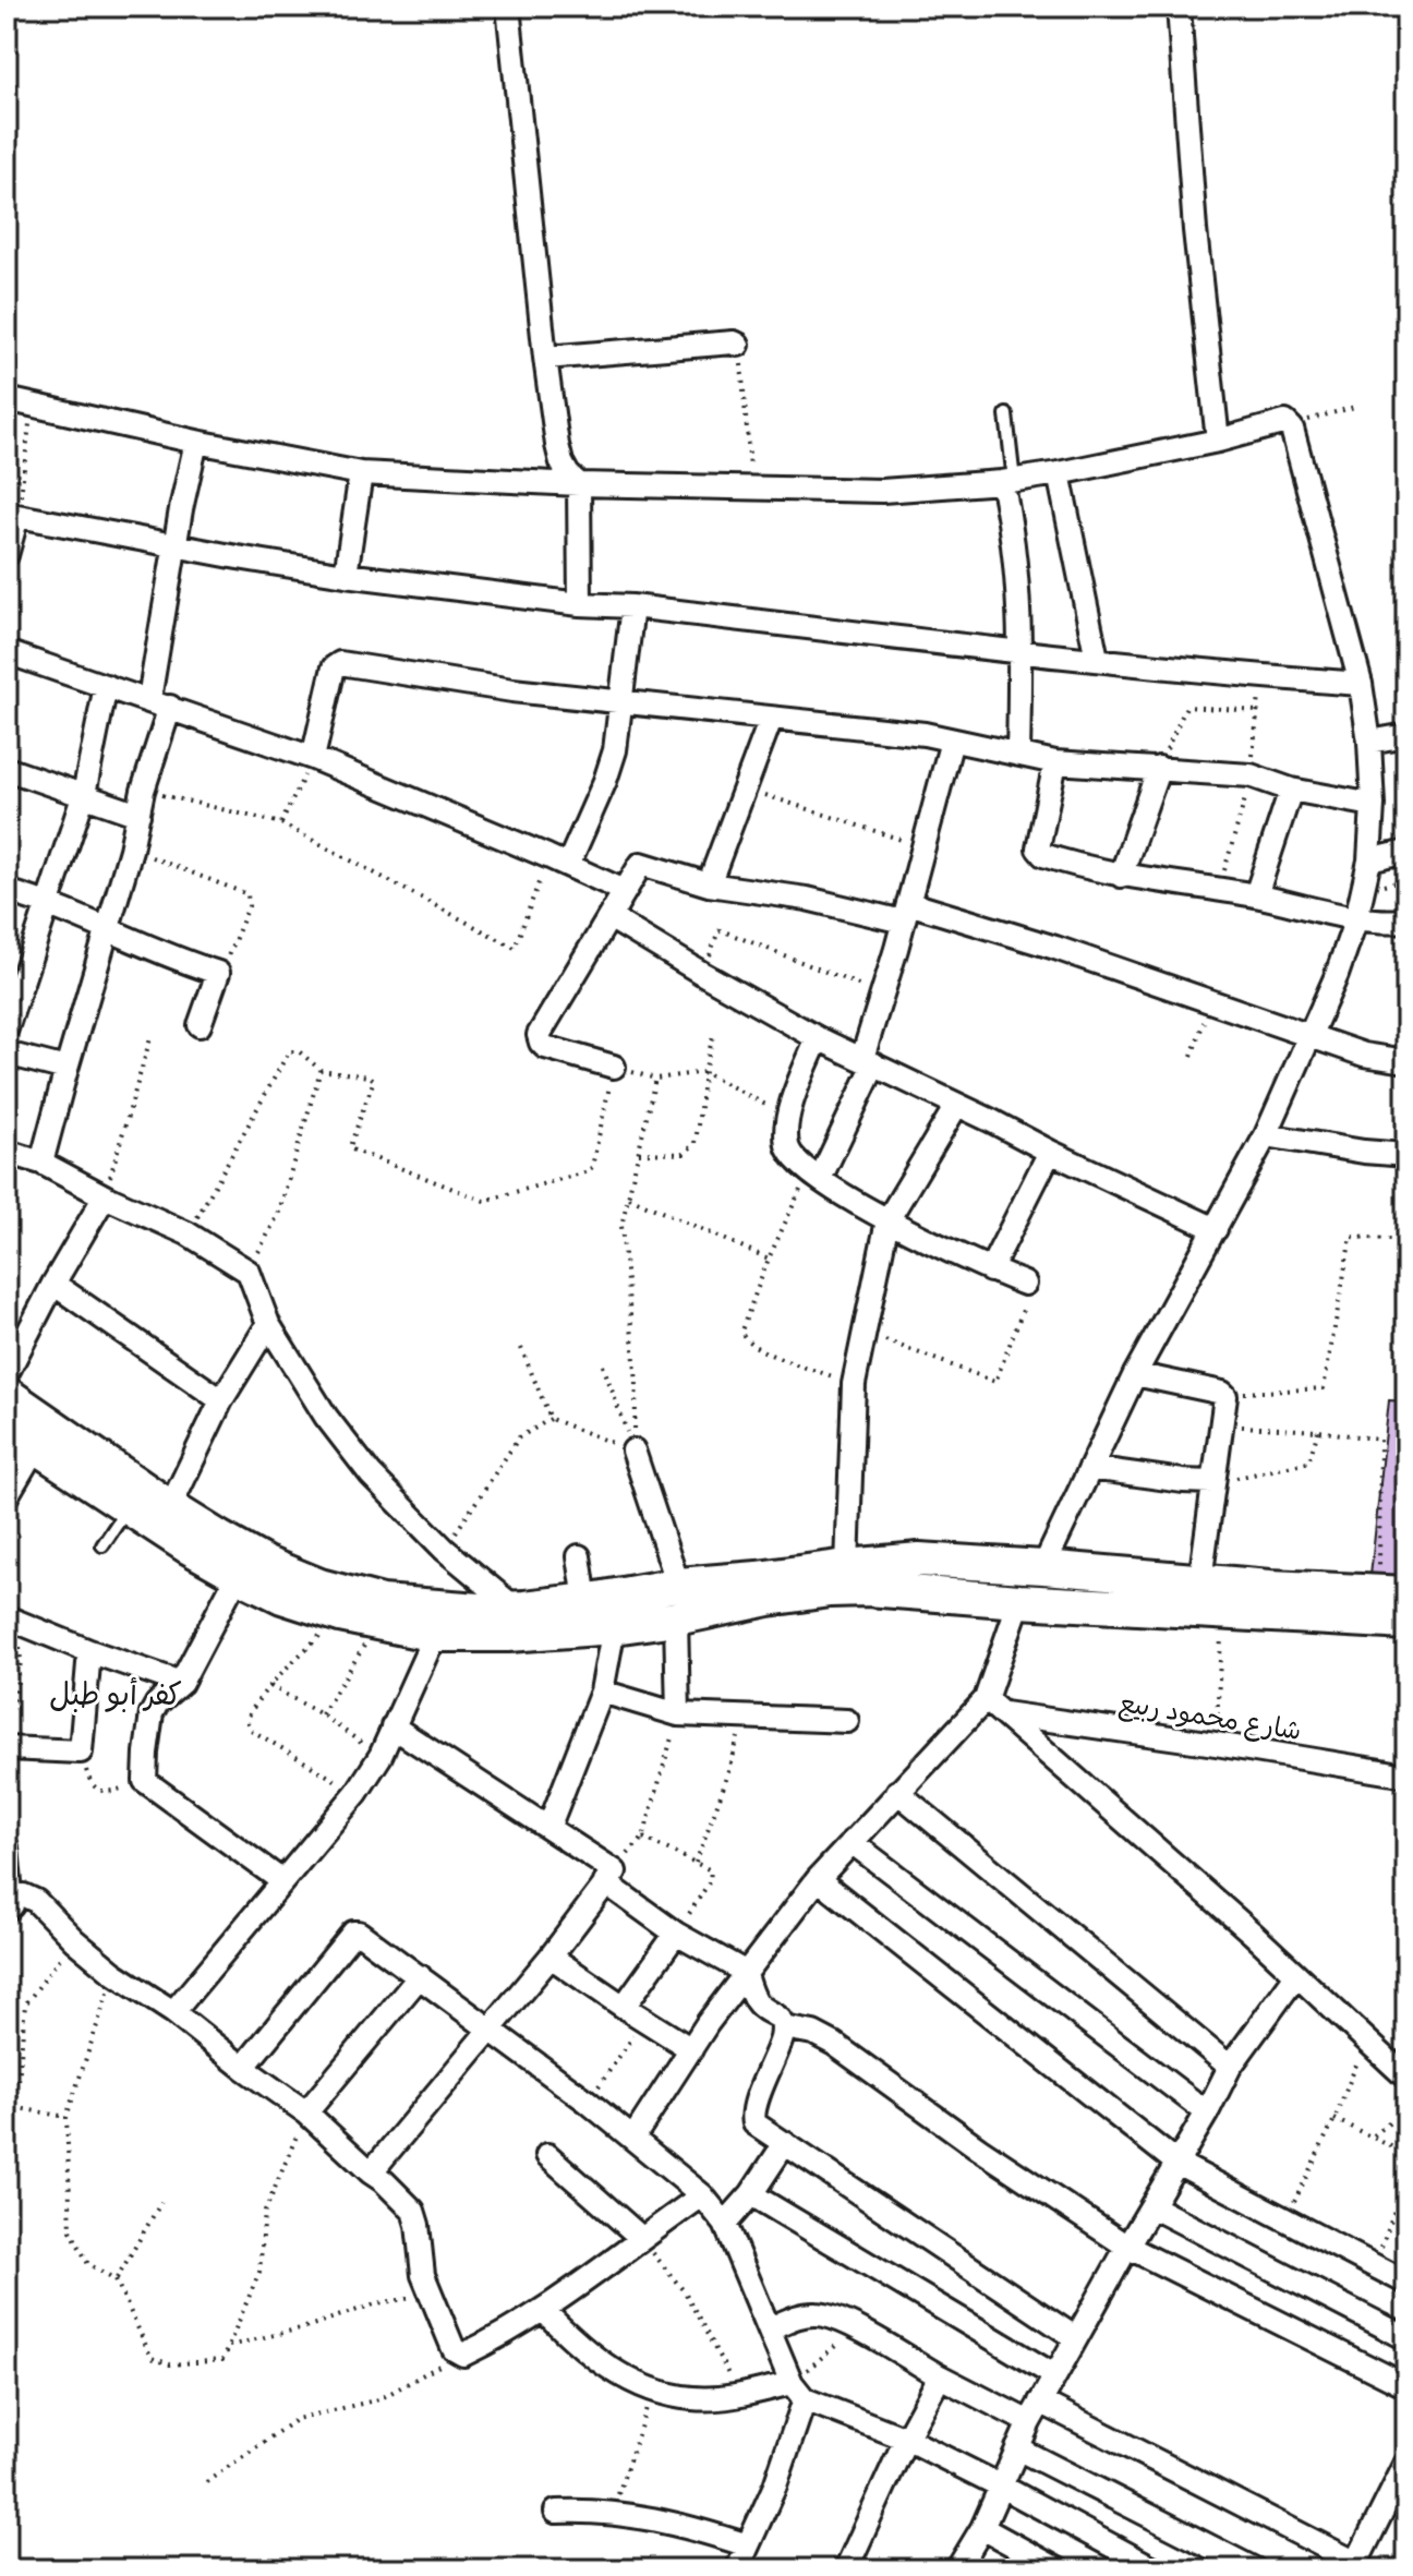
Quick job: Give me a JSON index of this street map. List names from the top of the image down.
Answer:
{
  "streets": {
    "street": ["شارع محمود ربيع"]
  },
  "districts": ["كفر أبو طبل"]
}
